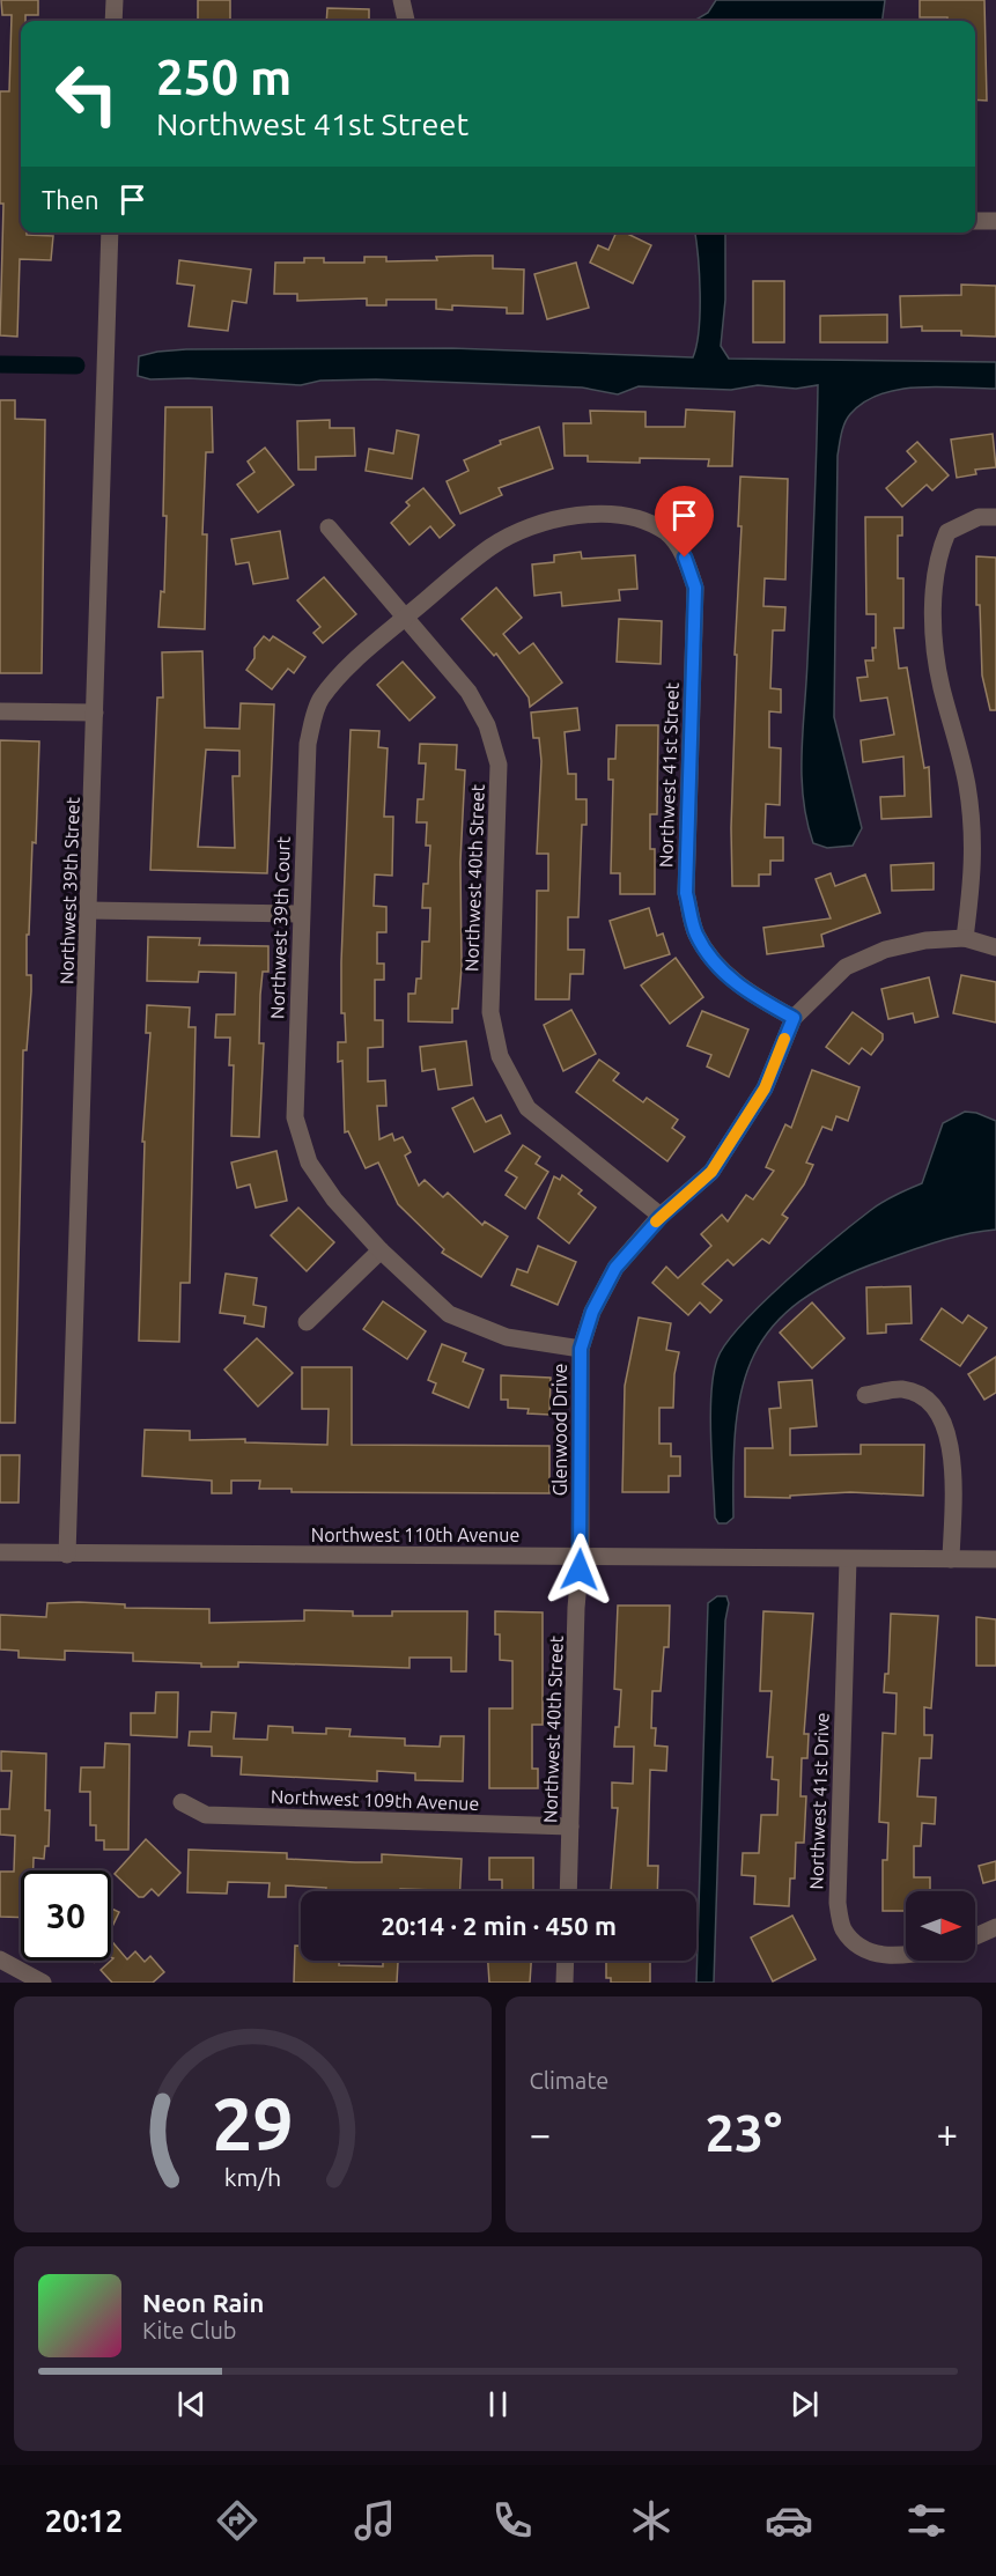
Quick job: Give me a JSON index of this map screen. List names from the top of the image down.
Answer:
{
  "streets": {
    "street": [
      "Northwest 41st Street",
      "Northwest 40th Street",
      "Northwest 39th Street",
      "Northwest 39th Court",
      "Glenwood Drive",
      "Northwest 110th Avenue",
      "Northwest 109th Avenue",
      "Northwest 41st Drive"
    ]
  },
  "crossings": [
    ["Northwest 41st Street", "Northwest 39th Court"],
    ["Northwest 41st Street", "Glenwood Drive"],
    ["Northwest 40th Street", "Northwest 39th Court"],
    ["Northwest 40th Street", "Glenwood Drive"],
    ["Northwest 40th Street", "Northwest 110th Avenue"],
    ["Northwest 40th Street", "Northwest 109th Avenue"],
    ["Northwest 39th Street", "Northwest 110th Avenue"],
    ["Northwest 39th Court", "Glenwood Drive"],
    ["Glenwood Drive", "Northwest 110th Avenue"],
    ["Northwest 110th Avenue", "Northwest 41st Drive"]
  ],
  "north": "right",
  "page": {
    "turn": ["250 m", "Northwest 41st Street"],
    "then": "Then",
    "limit": "30",
    "trip": "20:14 · 2 min · 450 m",
    "tile": "Climate",
    "heat": ["−", "23°", "+"],
    "song": ["Neon Rain", "Kite Club"],
    "tabs": "20:12",
    "gauge": ["29", "km/h"]
  }
}
